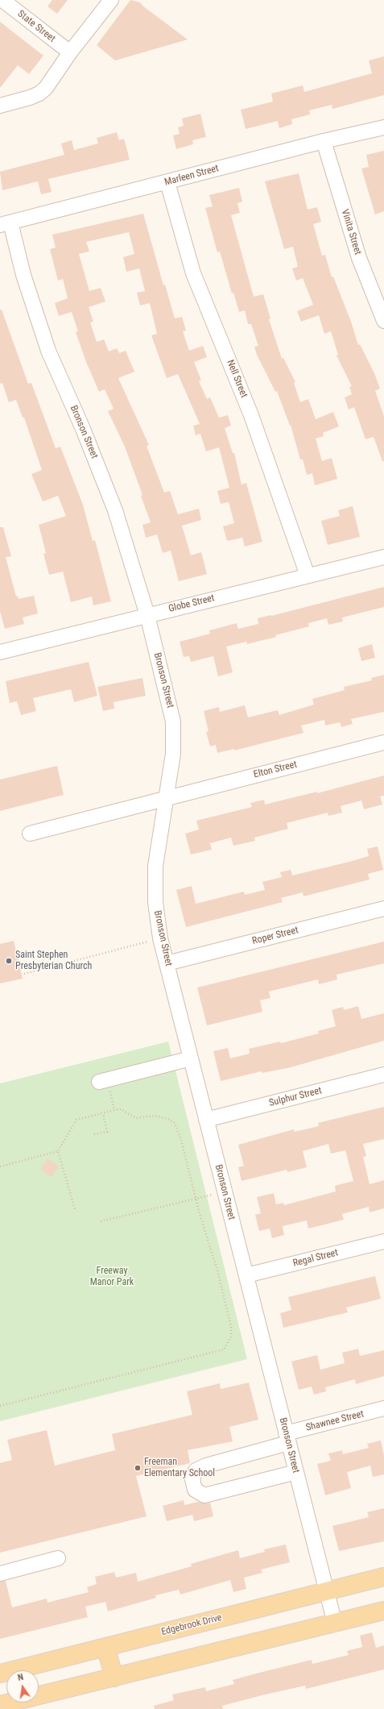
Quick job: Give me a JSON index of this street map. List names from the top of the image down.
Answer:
{
  "streets": {
    "main road": ["Edgebrook Drive"],
    "street": [
      "State Street",
      "Marleen Street",
      "Vinita Street",
      "Nell Street",
      "Bronson Street",
      "Globe Street",
      "Elton Street",
      "Roper Street",
      "Sulphur Street",
      "Regal Street",
      "Shawnee Street"
    ]
  },
  "crossings": [
    ["Marleen Street", "Vinita Street"],
    ["Marleen Street", "Nell Street"],
    ["Marleen Street", "Bronson Street"],
    ["Nell Street", "Globe Street"],
    ["Bronson Street", "Globe Street"],
    ["Bronson Street", "Elton Street"],
    ["Bronson Street", "Roper Street"],
    ["Bronson Street", "Sulphur Street"],
    ["Bronson Street", "Regal Street"],
    ["Bronson Street", "Shawnee Street"],
    ["Bronson Street", "Edgebrook Drive"]
  ],
  "parks": ["Freeway Manor Park"],
  "places": ["Saint Stephen Presbyterian Church", "Freeman Elementary School"],
  "north": "top"
}
